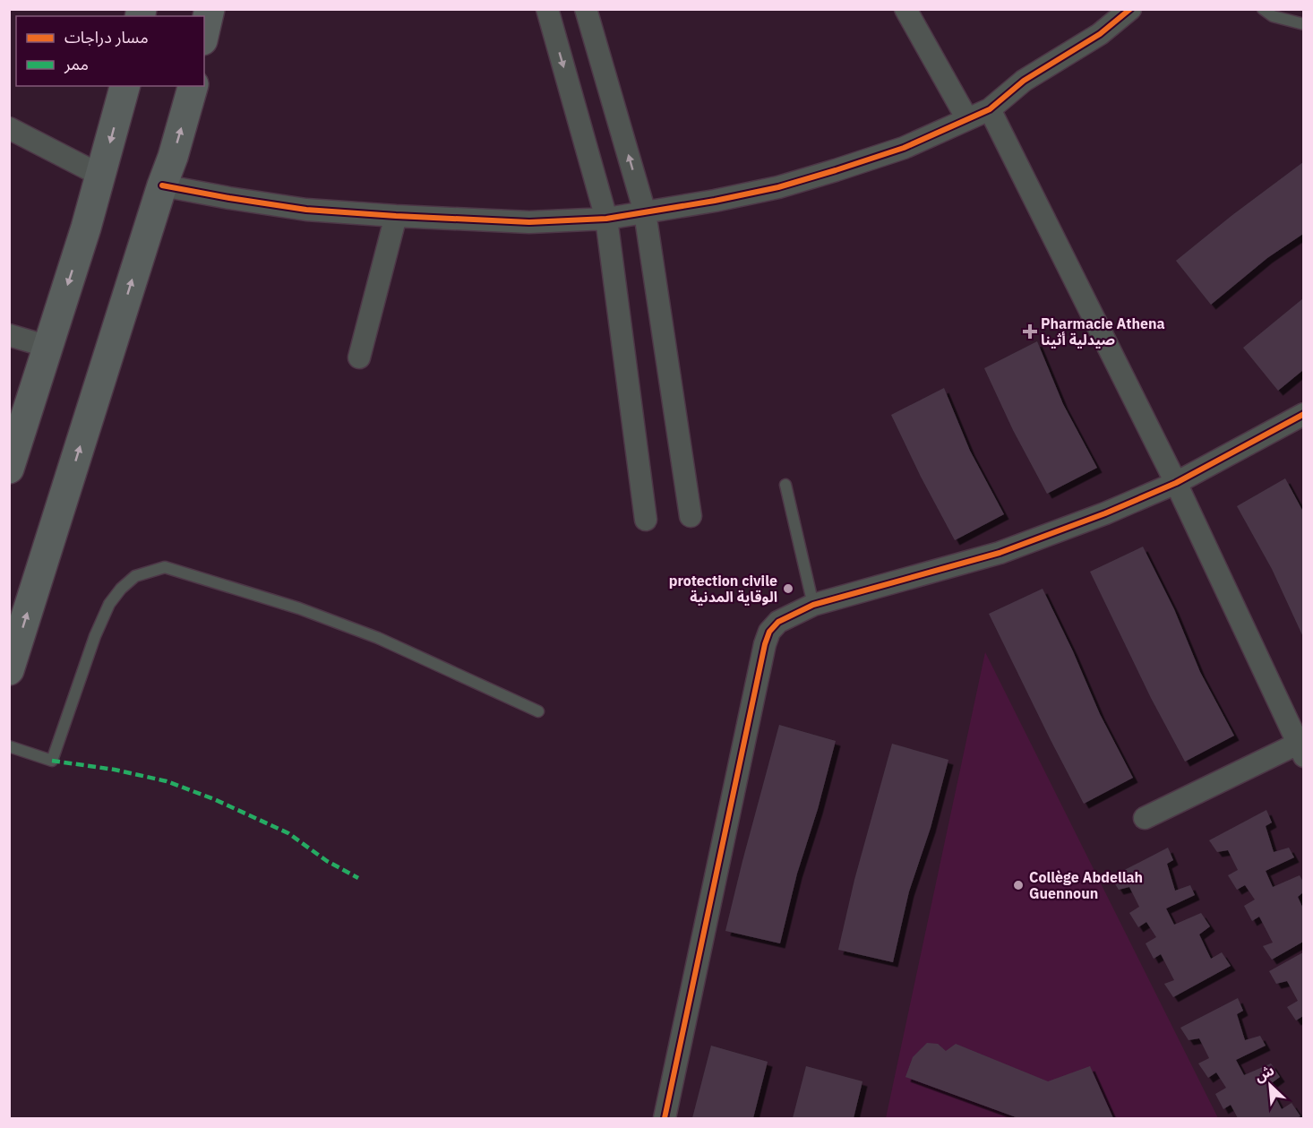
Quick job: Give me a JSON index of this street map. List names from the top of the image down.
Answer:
{
  "places": {
    "health": ["Pharmacie Athena صيدلية أثينا"],
    "other": ["protection civile الوقاية المدنية", "Collège Abdellah Guennoun"]
  },
  "legend": ["مسار دراجات", "ممر"],
  "north": "top left"
}
